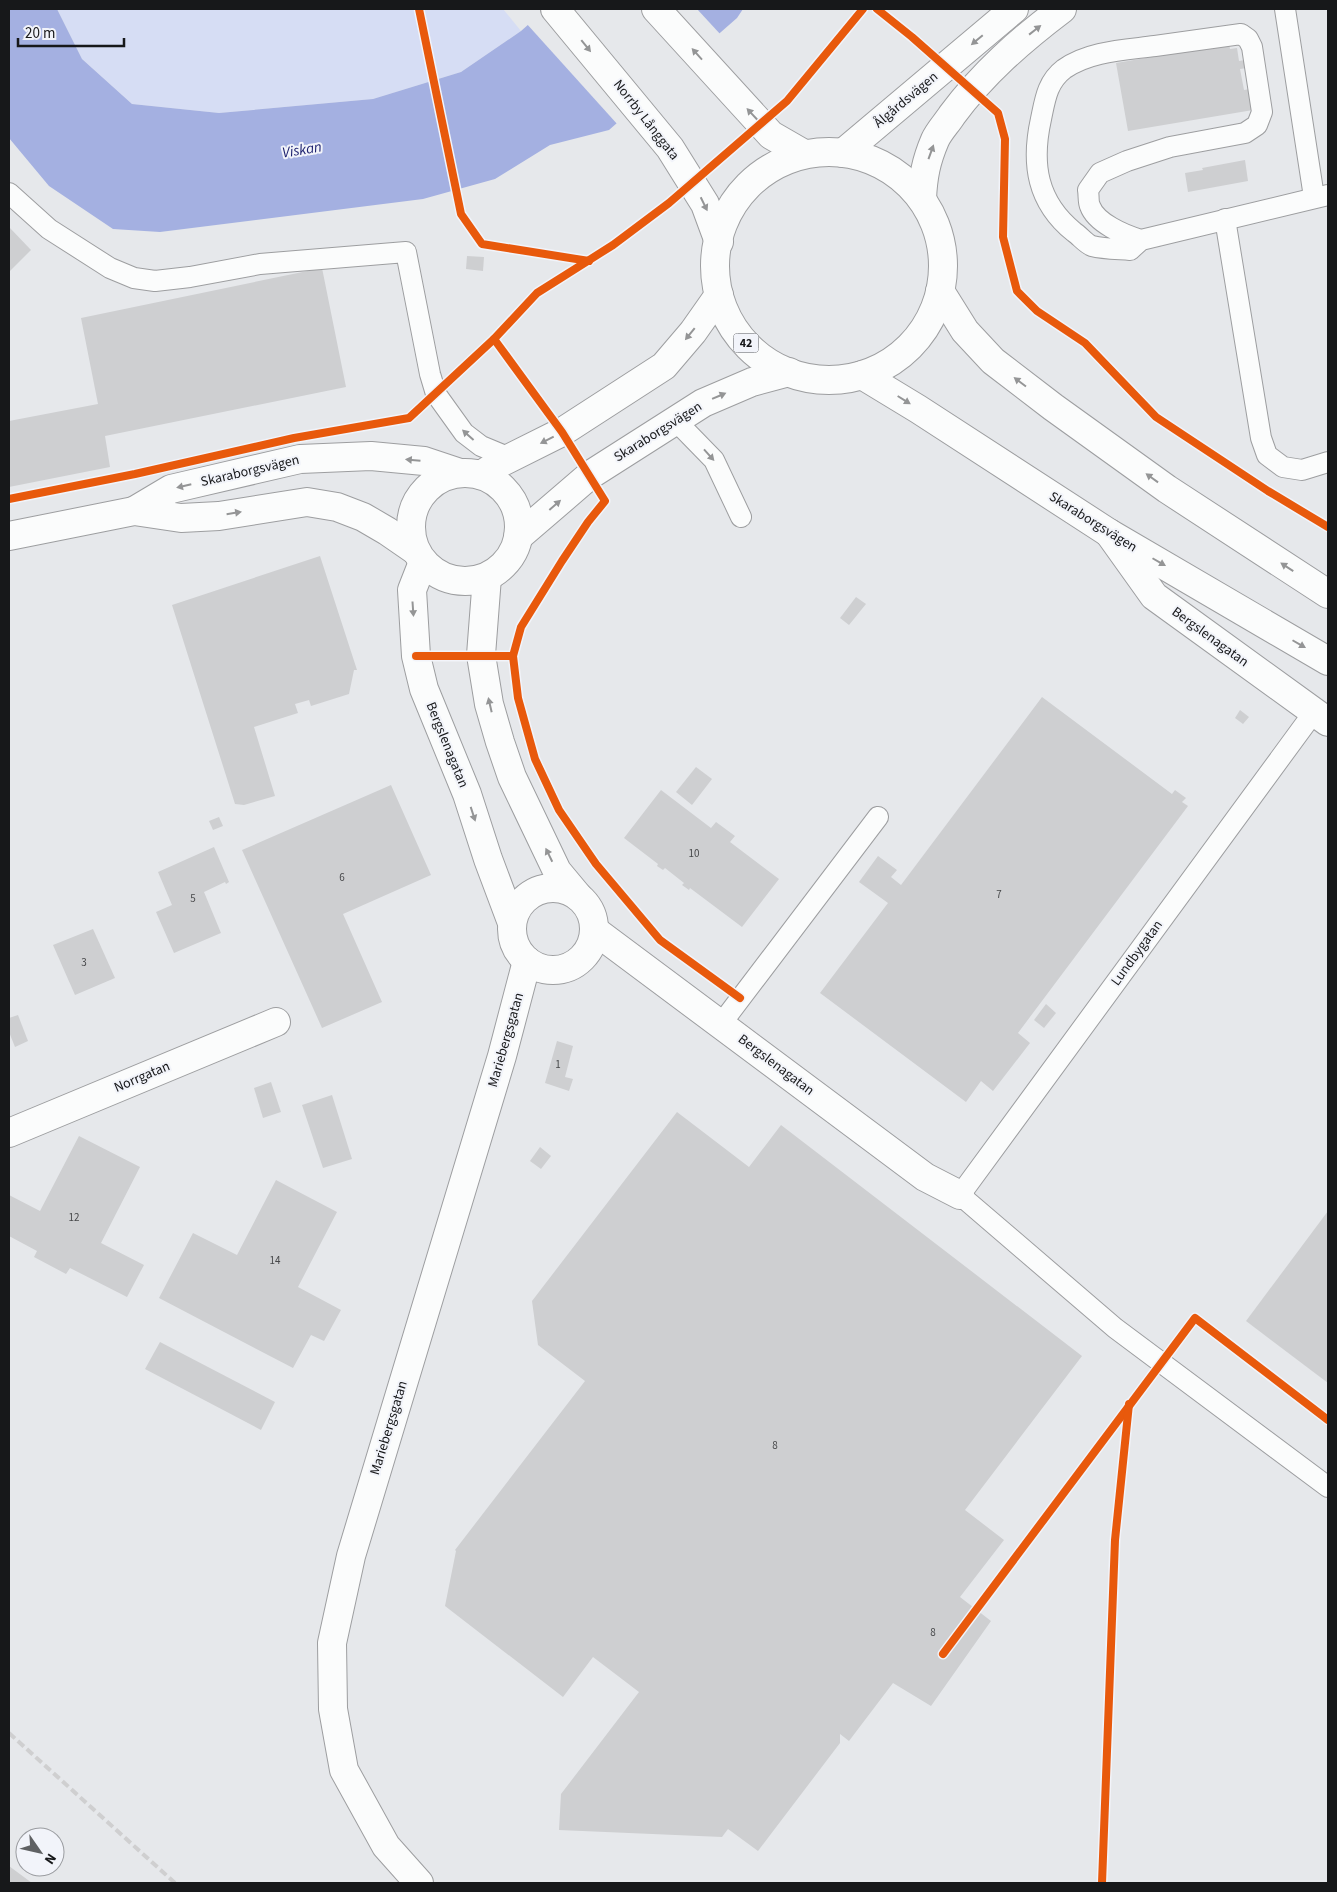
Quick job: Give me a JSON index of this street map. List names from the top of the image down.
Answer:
{
  "streets": {
    "street": [
      "Ålgårdsvägen",
      "Norrby Långgata",
      "42",
      "Skaraborgsvägen",
      "Bergslenagatan",
      "Mariebergsgatan",
      "Norrgatan"
    ],
    "lane": ["Lundbygatan"]
  },
  "crossings": [
    ["Ålgårdsvägen", "42"],
    ["Norrby Långgata", "42"],
    ["42", "Skaraborgsvägen"],
    ["Skaraborgsvägen", "Bergslenagatan"],
    ["Bergslenagatan", "Lundbygatan"],
    ["Bergslenagatan", "Mariebergsgatan"]
  ],
  "water": ["Viskan"],
  "house_numbers": [
    "10",
    "6",
    "7",
    "5",
    "3",
    "1",
    "12",
    "14",
    "8",
    "8"
  ],
  "scale_bar": "20 m",
  "north": "bottom right"
}
